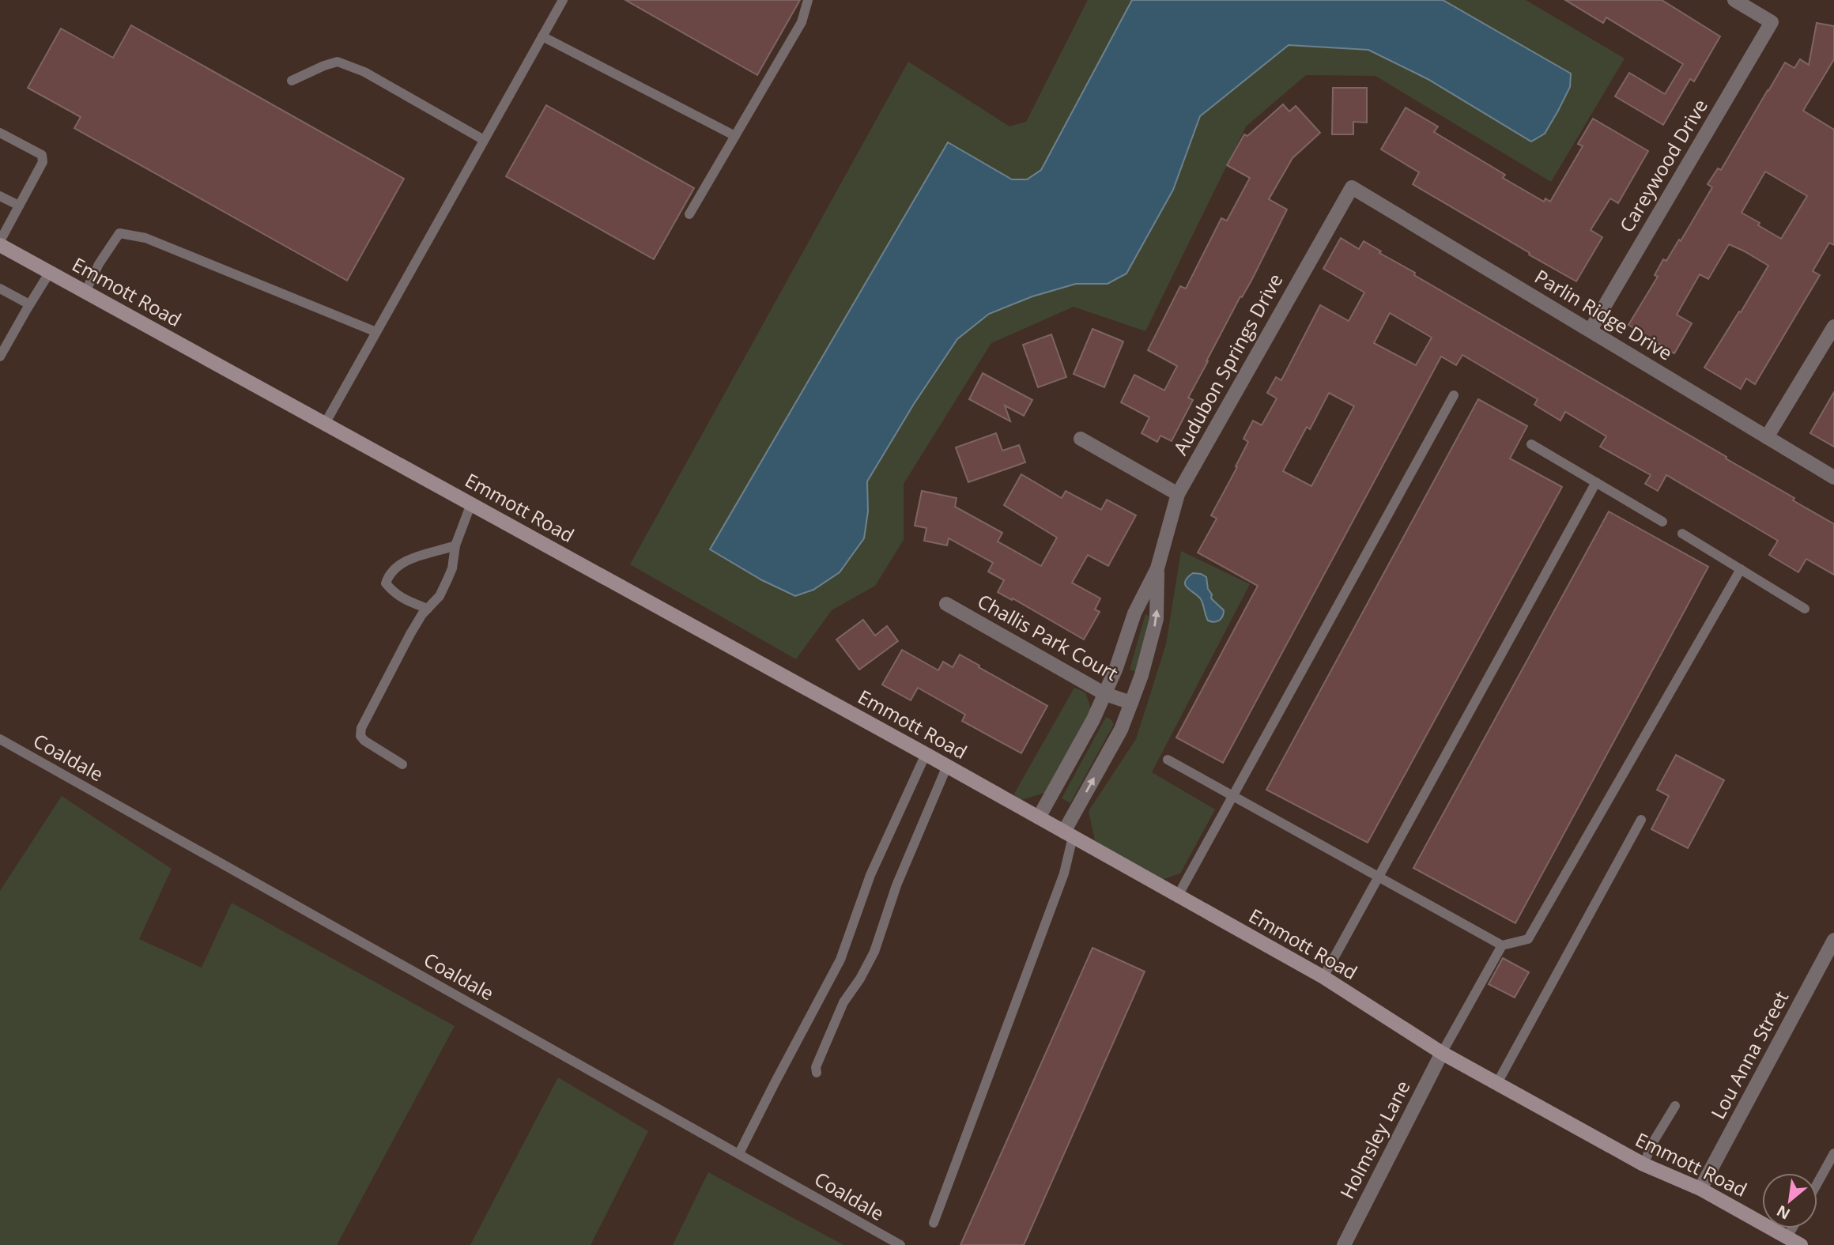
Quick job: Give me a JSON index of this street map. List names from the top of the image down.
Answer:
{
  "streets": {
    "street": [
      "Careywood Drive",
      "Emmott Road",
      "Parlin Ridge Drive",
      "Audubon Springs Drive",
      "Challis Park Court",
      "Lou Anna Street",
      "Holmsley Lane"
    ],
    "lane": ["Coaldale"]
  },
  "crossings": [
    ["Careywood Drive", "Parlin Ridge Drive"],
    ["Emmott Road", "Audubon Springs Drive"],
    ["Emmott Road", "Lou Anna Street"],
    ["Emmott Road", "Holmsley Lane"],
    ["Parlin Ridge Drive", "Audubon Springs Drive"],
    ["Audubon Springs Drive", "Challis Park Court"]
  ],
  "north": "bottom left"
}
